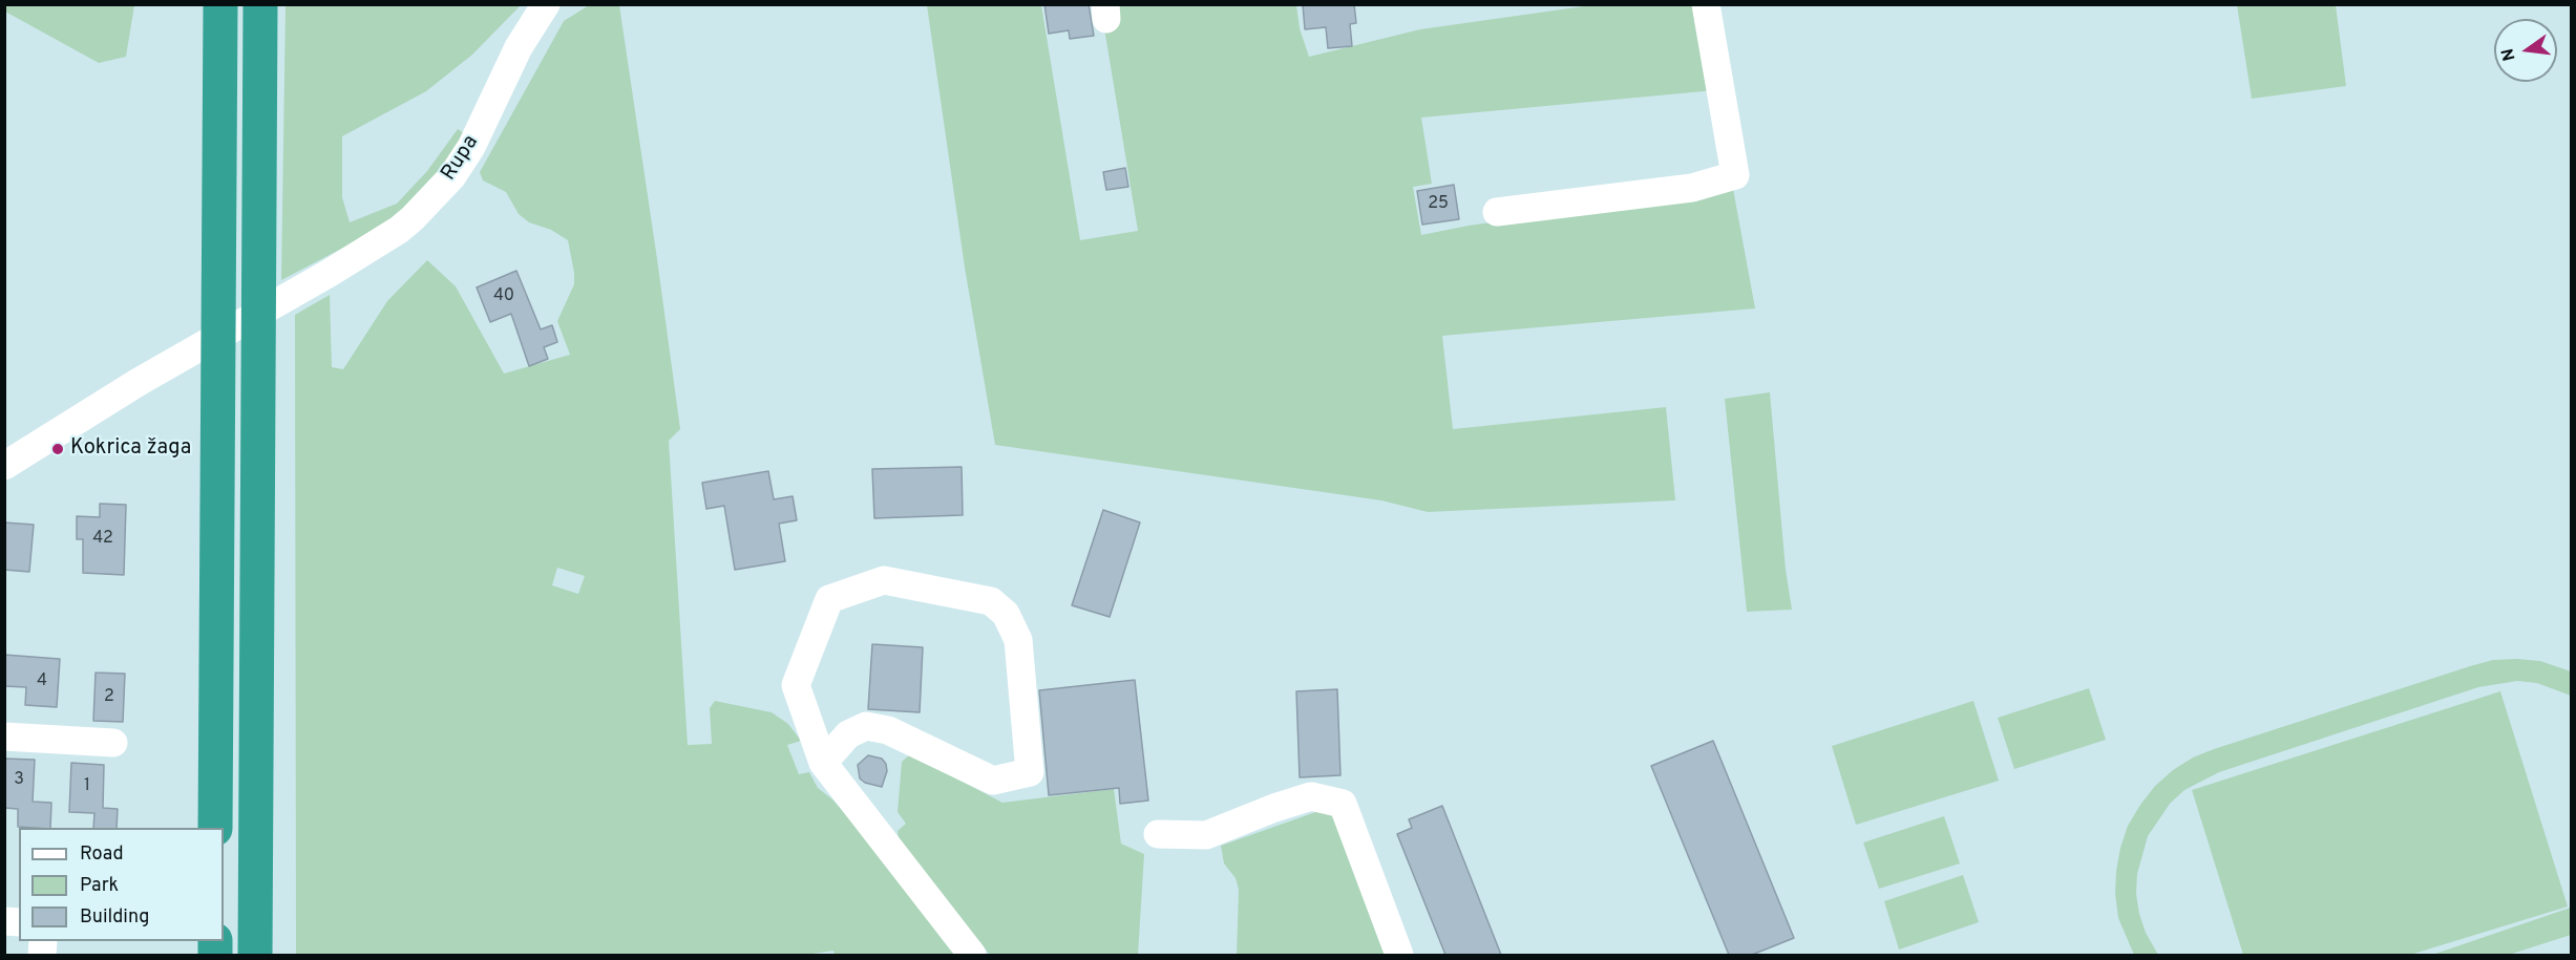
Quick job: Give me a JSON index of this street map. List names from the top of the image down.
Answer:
{
  "streets": {
    "street": ["Rupa"]
  },
  "places": ["Kokrica žaga"],
  "house_numbers": [
    "25",
    "40",
    "42",
    "4",
    "2",
    "3",
    "1"
  ],
  "legend": ["Road", "Park", "Building"],
  "north": "left"
}
